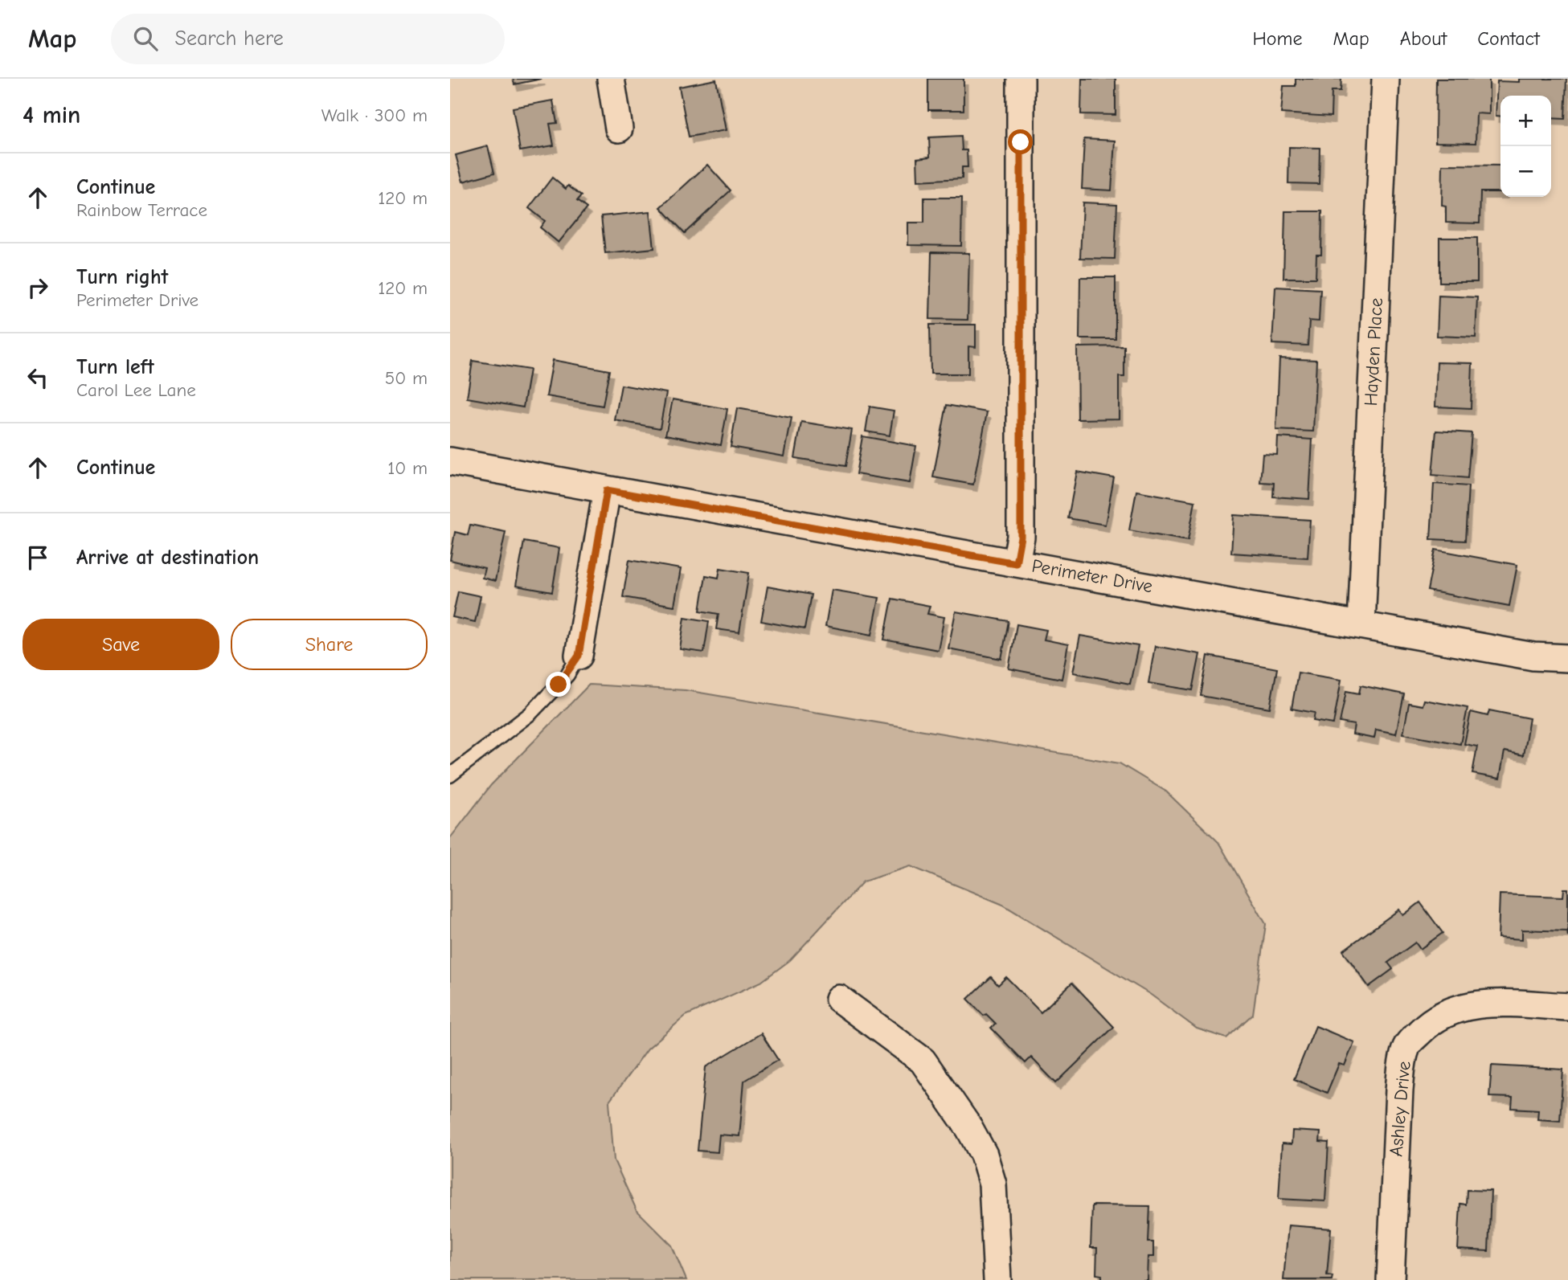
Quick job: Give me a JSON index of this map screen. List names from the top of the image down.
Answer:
{
  "streets": {
    "street": ["Hayden Place", "Perimeter Drive", "Ashley Drive"]
  },
  "crossings": [
    ["Hayden Place", "Perimeter Drive"]
  ],
  "page": {
    "header": "Map",
    "search": "Search here",
    "nav": [
      "Home",
      "Map",
      "About",
      "Contact"
    ],
    "heading": ["4 min", "Walk · 300 m"],
    "map_buttons": ["+", "−"],
    "list": [
      ["Continue", "Rainbow Terrace", "120 m"],
      ["Turn right", "Perimeter Drive", "120 m"],
      ["Turn left", "Carol Lee Lane", "50 m"],
      ["Continue", "10 m"],
      "Arrive at destination"
    ],
    "buttons": ["Save", "Share"]
  }
}
